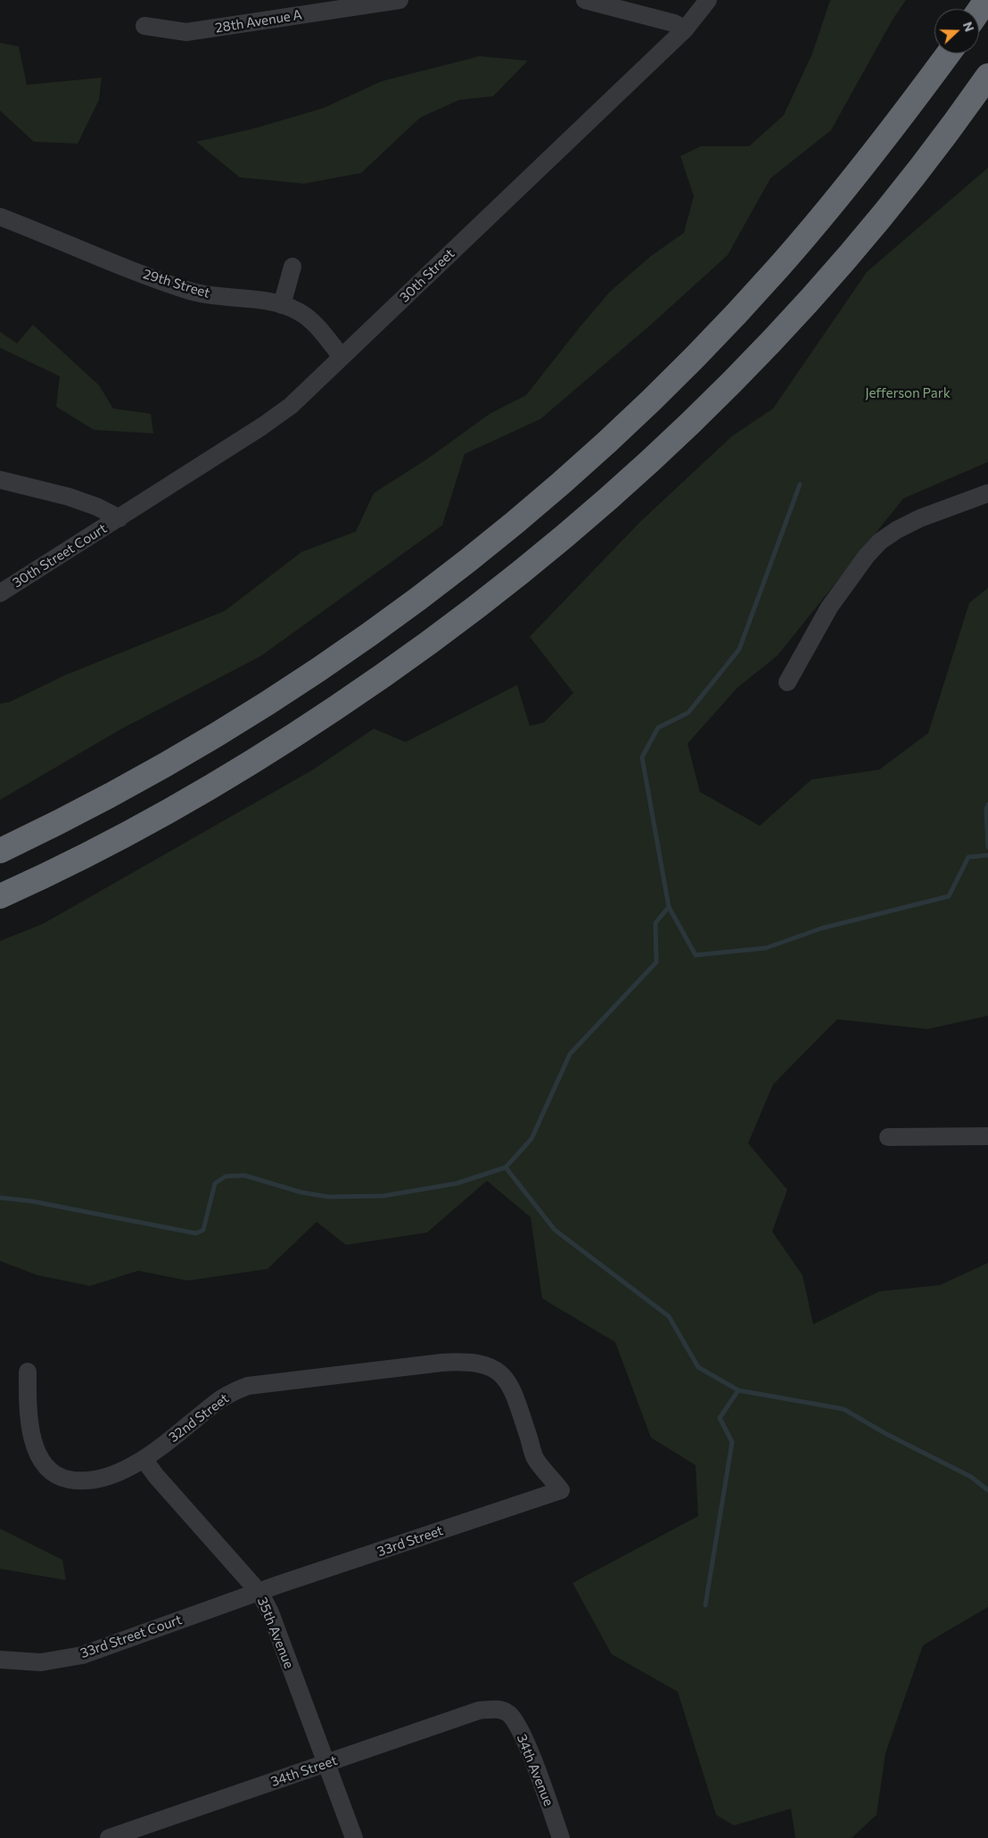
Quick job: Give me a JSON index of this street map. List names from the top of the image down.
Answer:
{
  "streets": {
    "street": [
      "28th Avenue A",
      "30th Street",
      "29th Street",
      "30th Street Court",
      "32nd Street",
      "33rd Street",
      "35th Avenue",
      "33rd Street Court",
      "34th Avenue",
      "34th Street"
    ]
  },
  "crossings": [
    ["30th Street", "29th Street"],
    ["30th Street", "30th Street Court"],
    ["32nd Street", "33rd Street"],
    ["32nd Street", "35th Avenue"],
    ["33rd Street", "35th Avenue"],
    ["33rd Street", "33rd Street Court"],
    ["35th Avenue", "33rd Street Court"],
    ["35th Avenue", "34th Street"],
    ["34th Avenue", "34th Street"]
  ],
  "parks": ["Jefferson Park"],
  "north": "right"
}
